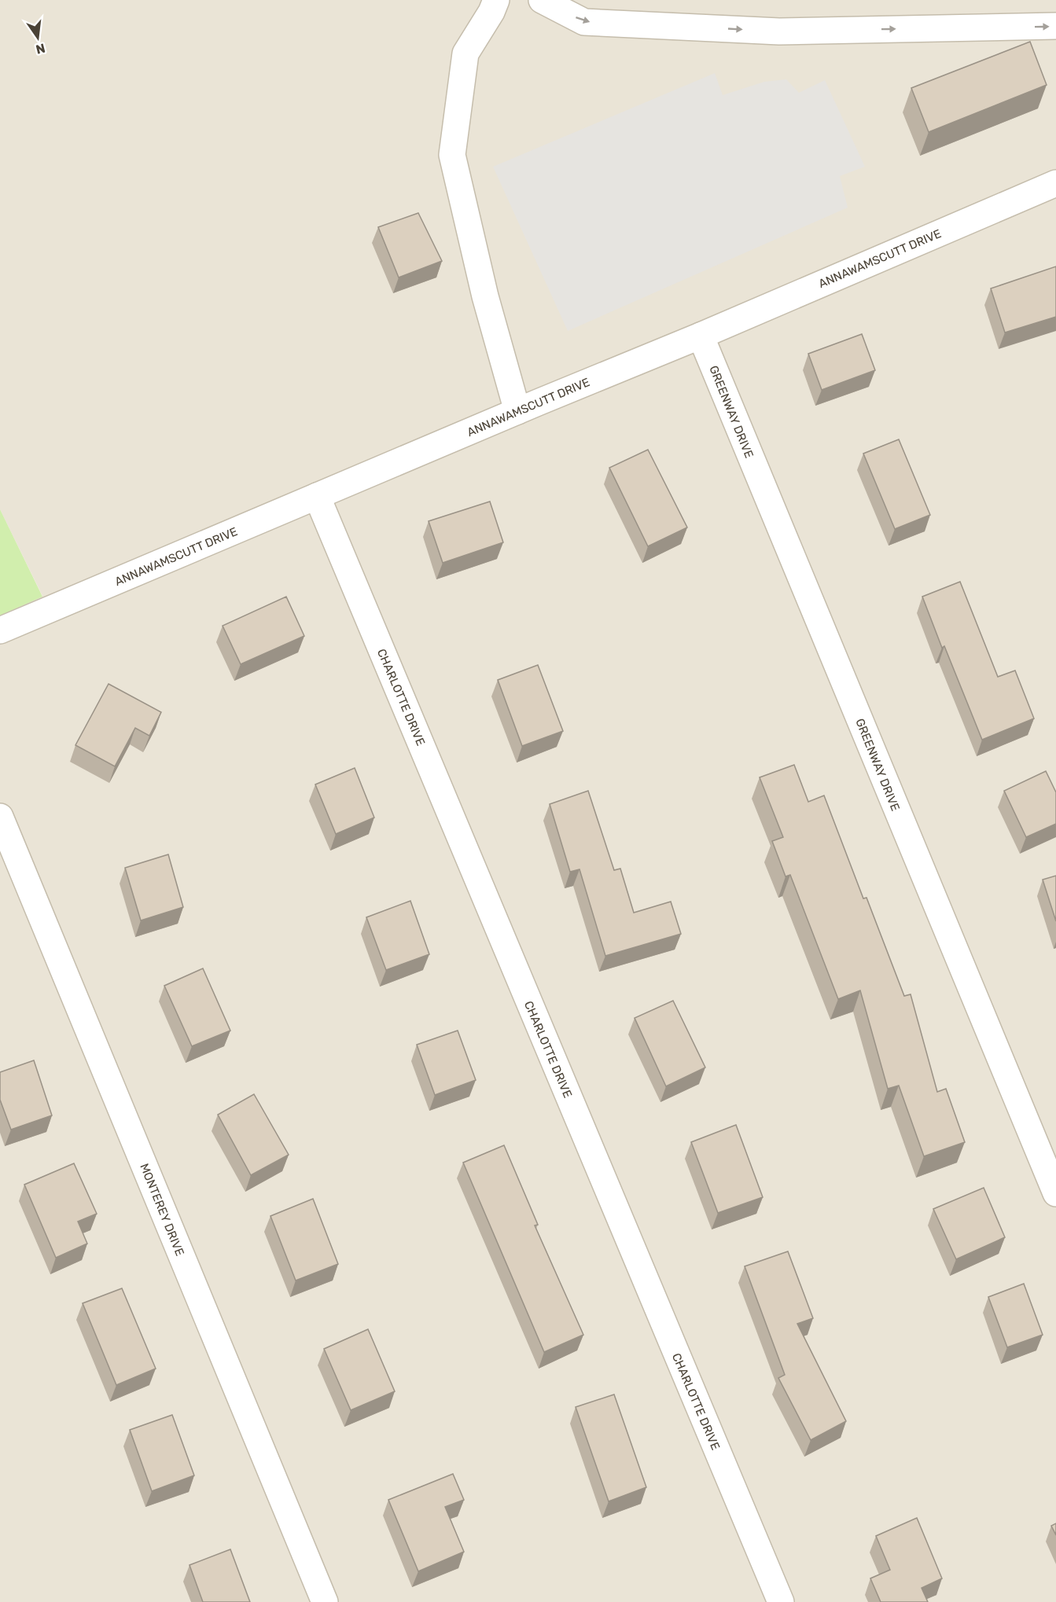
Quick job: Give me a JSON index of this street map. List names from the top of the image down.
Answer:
{
  "streets": {
    "street": [
      "ANNAWAMSCUTT DRIVE",
      "GREENWAY DRIVE",
      "CHARLOTTE DRIVE",
      "MONTEREY DRIVE"
    ]
  },
  "crossings": [
    ["ANNAWAMSCUTT DRIVE", "GREENWAY DRIVE"],
    ["ANNAWAMSCUTT DRIVE", "CHARLOTTE DRIVE"]
  ],
  "north": "bottom"
}
